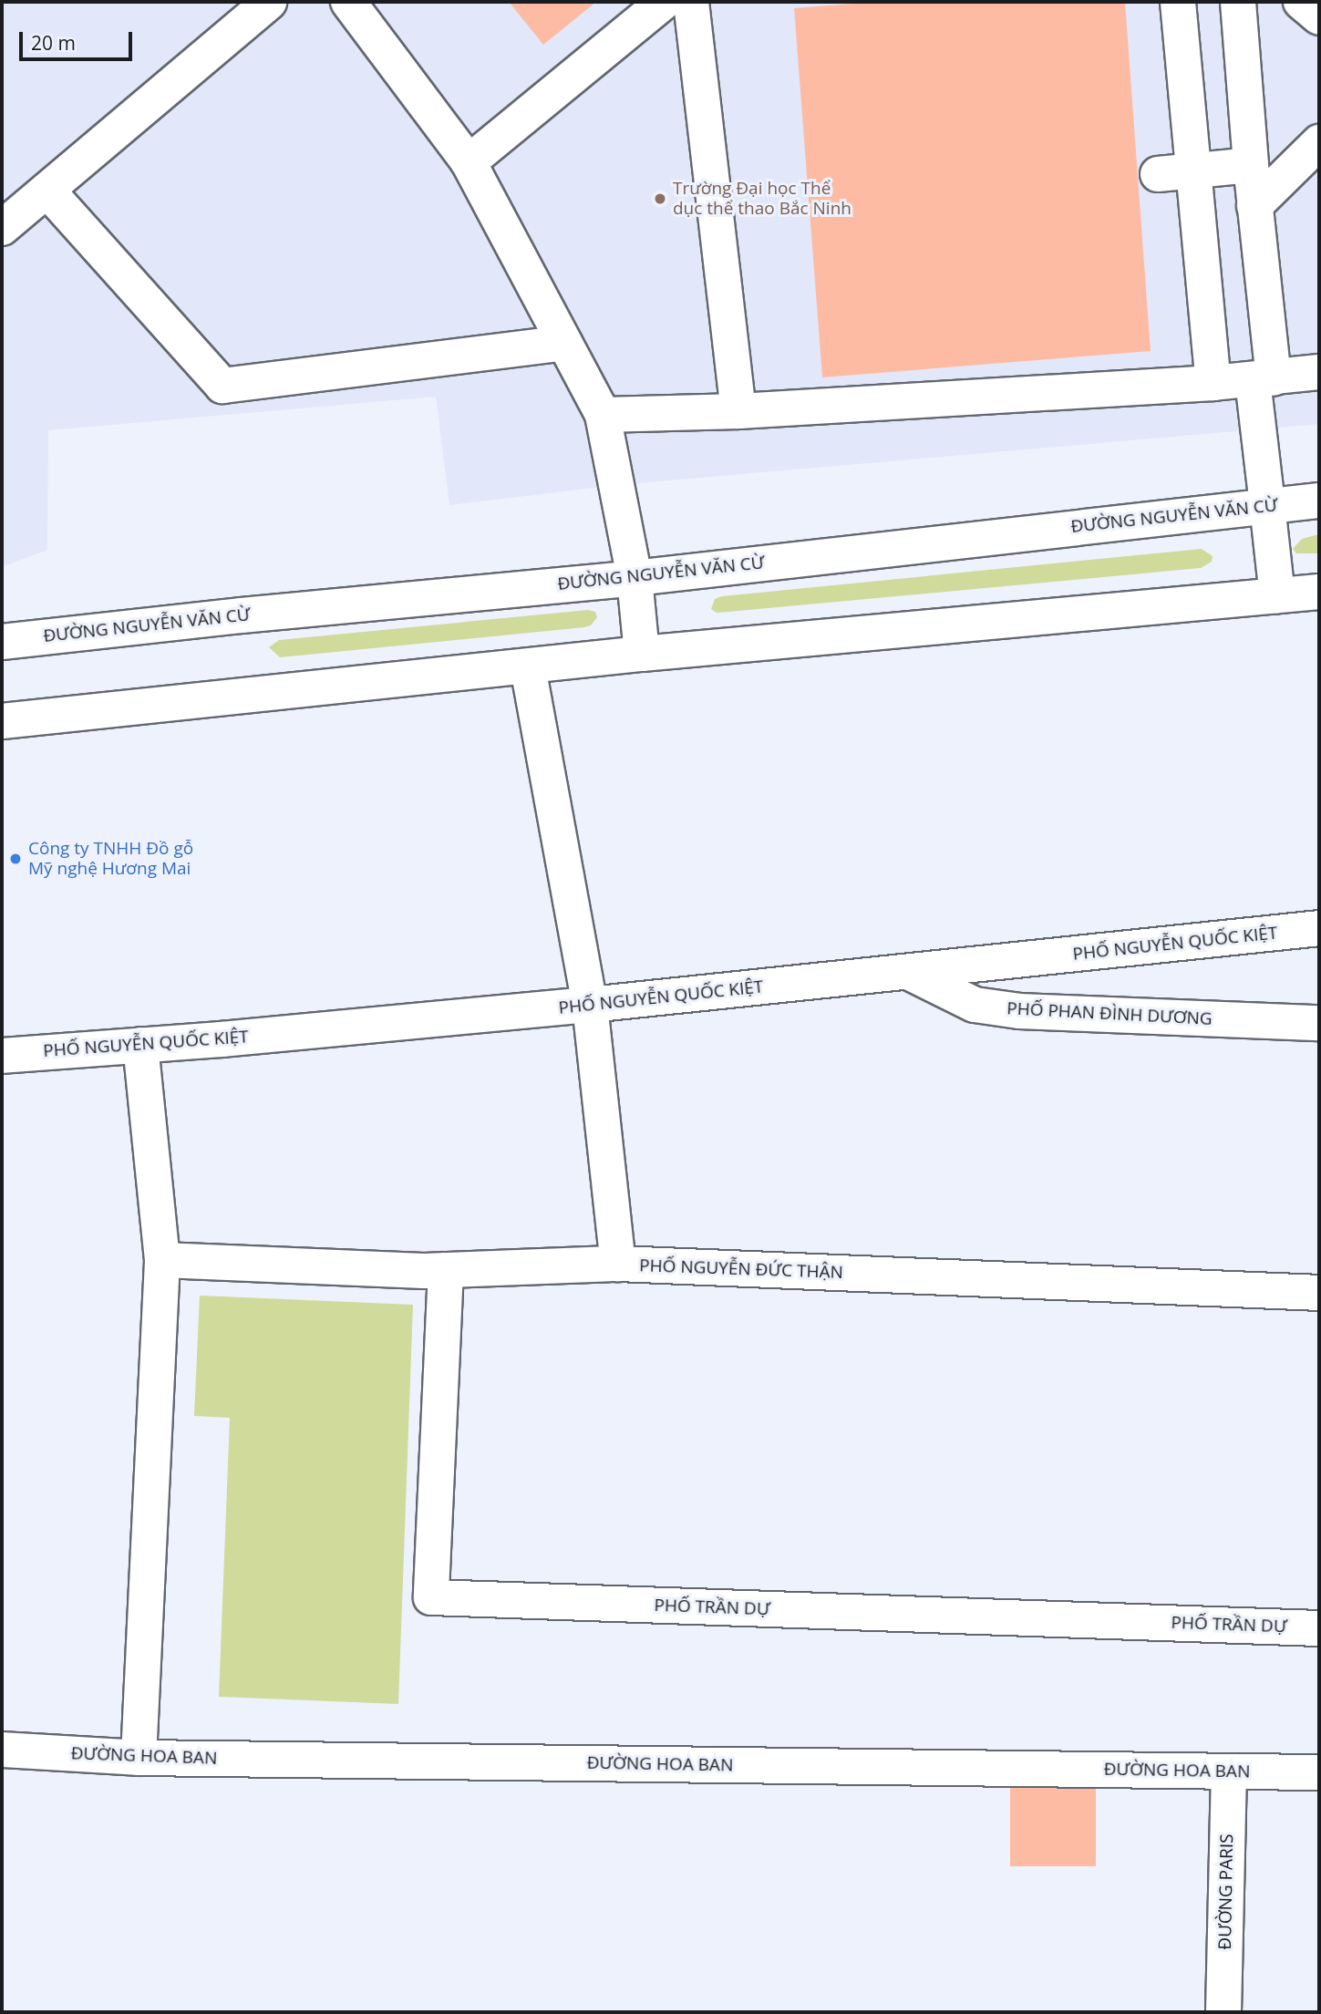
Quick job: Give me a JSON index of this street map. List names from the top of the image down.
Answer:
{
  "streets": {
    "street": [
      "ĐƯỜNG NGUYỄN VĂN CỪ",
      "PHỐ NGUYỄN QUỐC KIỆT",
      "PHỐ PHAN ĐÌNH DƯƠNG",
      "PHỐ NGUYỄN ĐỨC THẬN",
      "PHỐ TRẦN DỰ",
      "ĐƯỜNG HOA BAN",
      "ĐƯỜNG PARIS"
    ]
  },
  "crossings": [
    ["PHỐ NGUYỄN QUỐC KIỆT", "PHỐ PHAN ĐÌNH DƯƠNG"],
    ["PHỐ NGUYỄN ĐỨC THẬN", "PHỐ TRẦN DỰ"],
    ["ĐƯỜNG HOA BAN", "ĐƯỜNG PARIS"]
  ],
  "places": ["Trường Đại học Thể dục thể thao Bắc Ninh", "Công ty TNHH Đồ gỗ Mỹ nghệ Hương Mai"],
  "scale_bar": "20 m"
}
